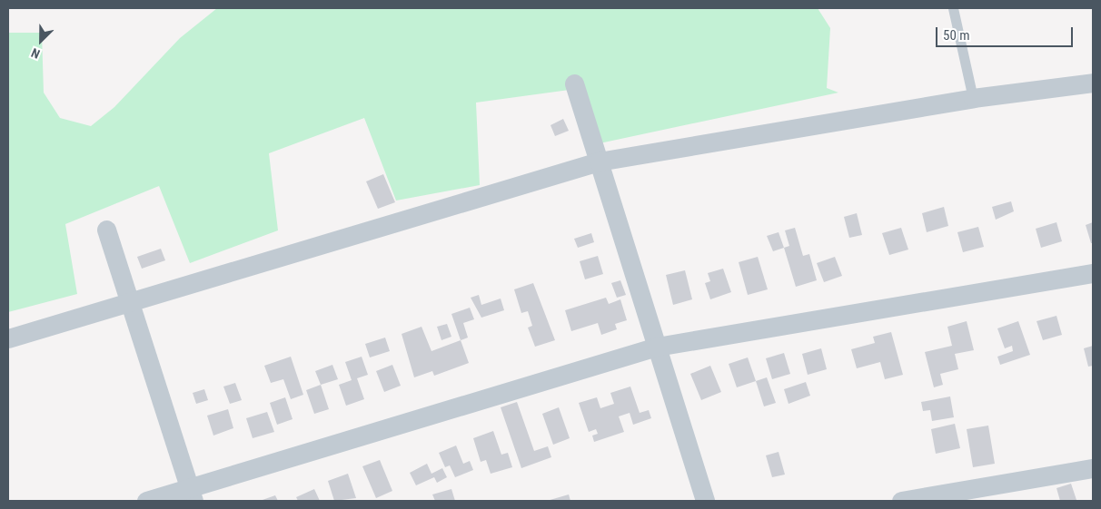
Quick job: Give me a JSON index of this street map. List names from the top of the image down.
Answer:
{
  "scale_bar": "50 m",
  "north": "bottom left"
}
